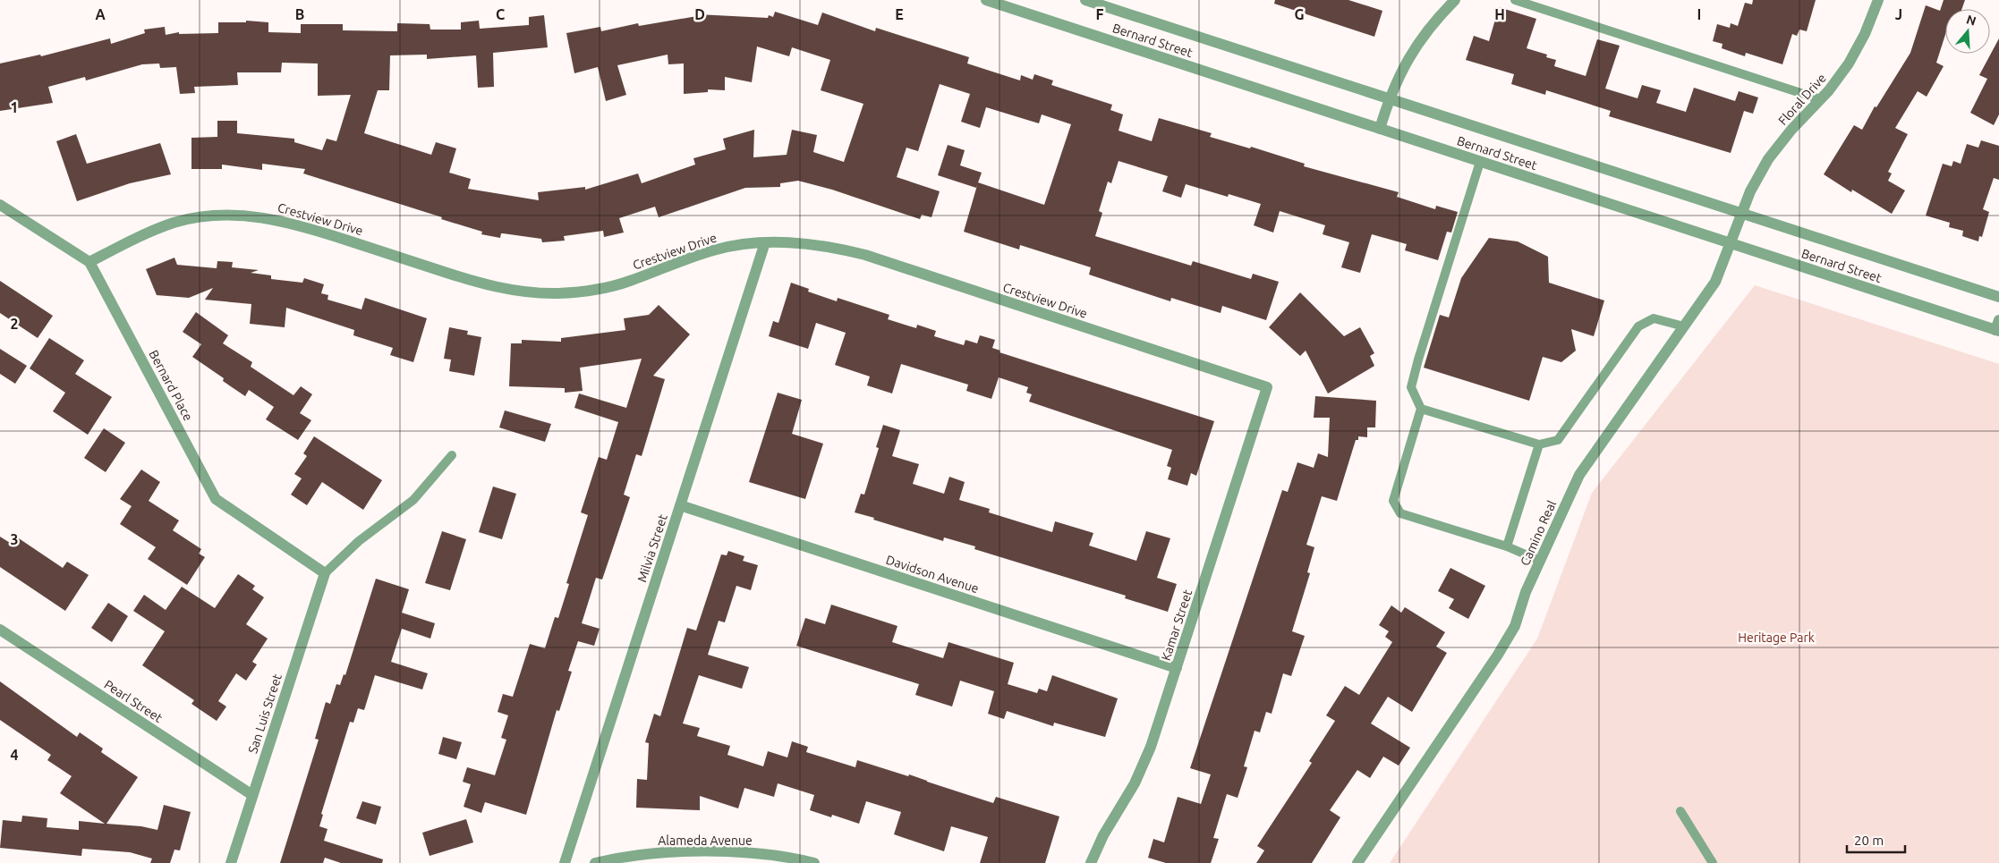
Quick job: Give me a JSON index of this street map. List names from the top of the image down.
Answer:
{
  "streets": {
    "street": [
      "Bernard Street",
      "Floral Drive",
      "Crestview Drive",
      "Bernard Place",
      "Camino Real",
      "Milvia Street",
      "Davidson Avenue",
      "Kamar Street",
      "Pearl Street",
      "San Luis Street",
      "Alameda Avenue"
    ]
  },
  "crossings": [
    ["Bernard Street", "Floral Drive"],
    ["Bernard Street", "Camino Real"],
    ["Floral Drive", "Camino Real"],
    ["Crestview Drive", "Bernard Place"],
    ["Crestview Drive", "Milvia Street"],
    ["Crestview Drive", "Kamar Street"],
    ["Bernard Place", "San Luis Street"],
    ["Milvia Street", "Davidson Avenue"],
    ["Davidson Avenue", "Kamar Street"],
    ["Pearl Street", "San Luis Street"]
  ],
  "parks": ["Heritage Park"],
  "scale_bar": "20 m",
  "north": "top",
  "grid": {
    "columns": [
      "A",
      "B",
      "C",
      "D",
      "E",
      "F",
      "G",
      "H",
      "I",
      "J"
    ],
    "rows": [
      "1",
      "2",
      "3",
      "4"
    ]
  }
}
